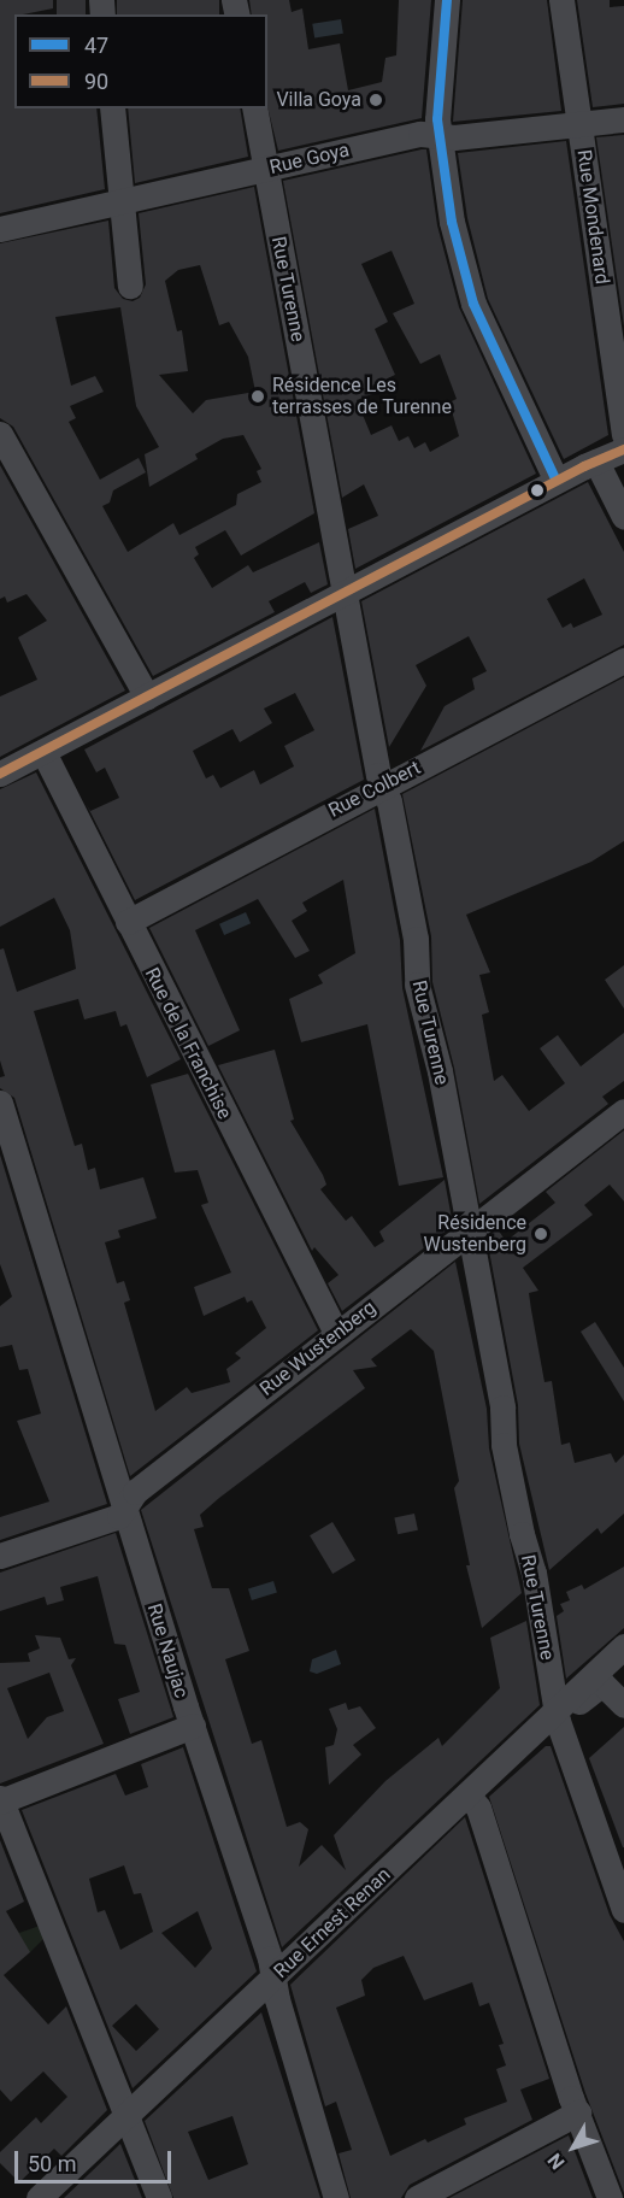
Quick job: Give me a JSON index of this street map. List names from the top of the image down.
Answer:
{
  "streets": {
    "street": [
      "Rue Goya",
      "Rue Mondenard",
      "Rue Turenne",
      "Rue Colbert",
      "Rue de la Franchise",
      "Rue Wustenberg",
      "Rue Naujac",
      "Rue Ernest Renan"
    ]
  },
  "crossings": [
    ["Rue Goya", "Rue Mondenard"],
    ["Rue Goya", "Rue Turenne"],
    ["Rue Turenne", "Rue Colbert"],
    ["Rue Turenne", "Rue Wustenberg"],
    ["Rue Turenne", "Rue Ernest Renan"],
    ["Rue Colbert", "Rue de la Franchise"],
    ["Rue de la Franchise", "Rue Wustenberg"],
    ["Rue Wustenberg", "Rue Naujac"],
    ["Rue Naujac", "Rue Ernest Renan"]
  ],
  "places": ["Villa Goya", "Résidence Les terrasses de Turenne", "Résidence Wustenberg"],
  "lines": ["transit line 47", "transit line 90"],
  "legend": ["47", "90"],
  "scale_bar": "50 m",
  "north": "bottom left"
}
